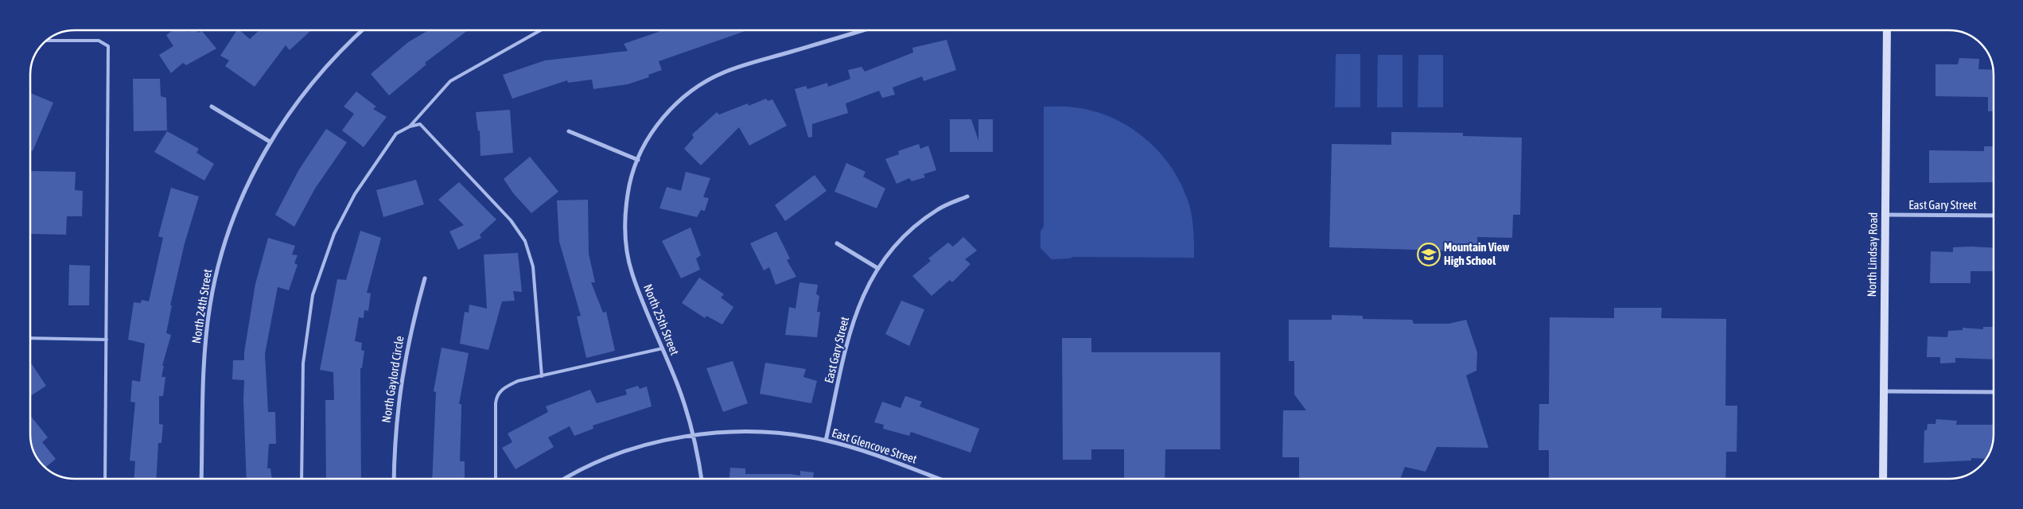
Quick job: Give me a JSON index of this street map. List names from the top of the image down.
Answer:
{
  "streets": {
    "main road": ["North Lindsay Road"],
    "street": [
      "East Gary Street",
      "North 24th Street",
      "North 25th Street",
      "North Gaylord Circle",
      "East Glencove Street"
    ]
  },
  "crossings": [
    ["East Gary Street", "North Lindsay Road"],
    ["East Gary Street", "East Glencove Street"],
    ["North 25th Street", "East Glencove Street"]
  ],
  "places": {
    "school or university": ["Mountain View High School"]
  }
}
